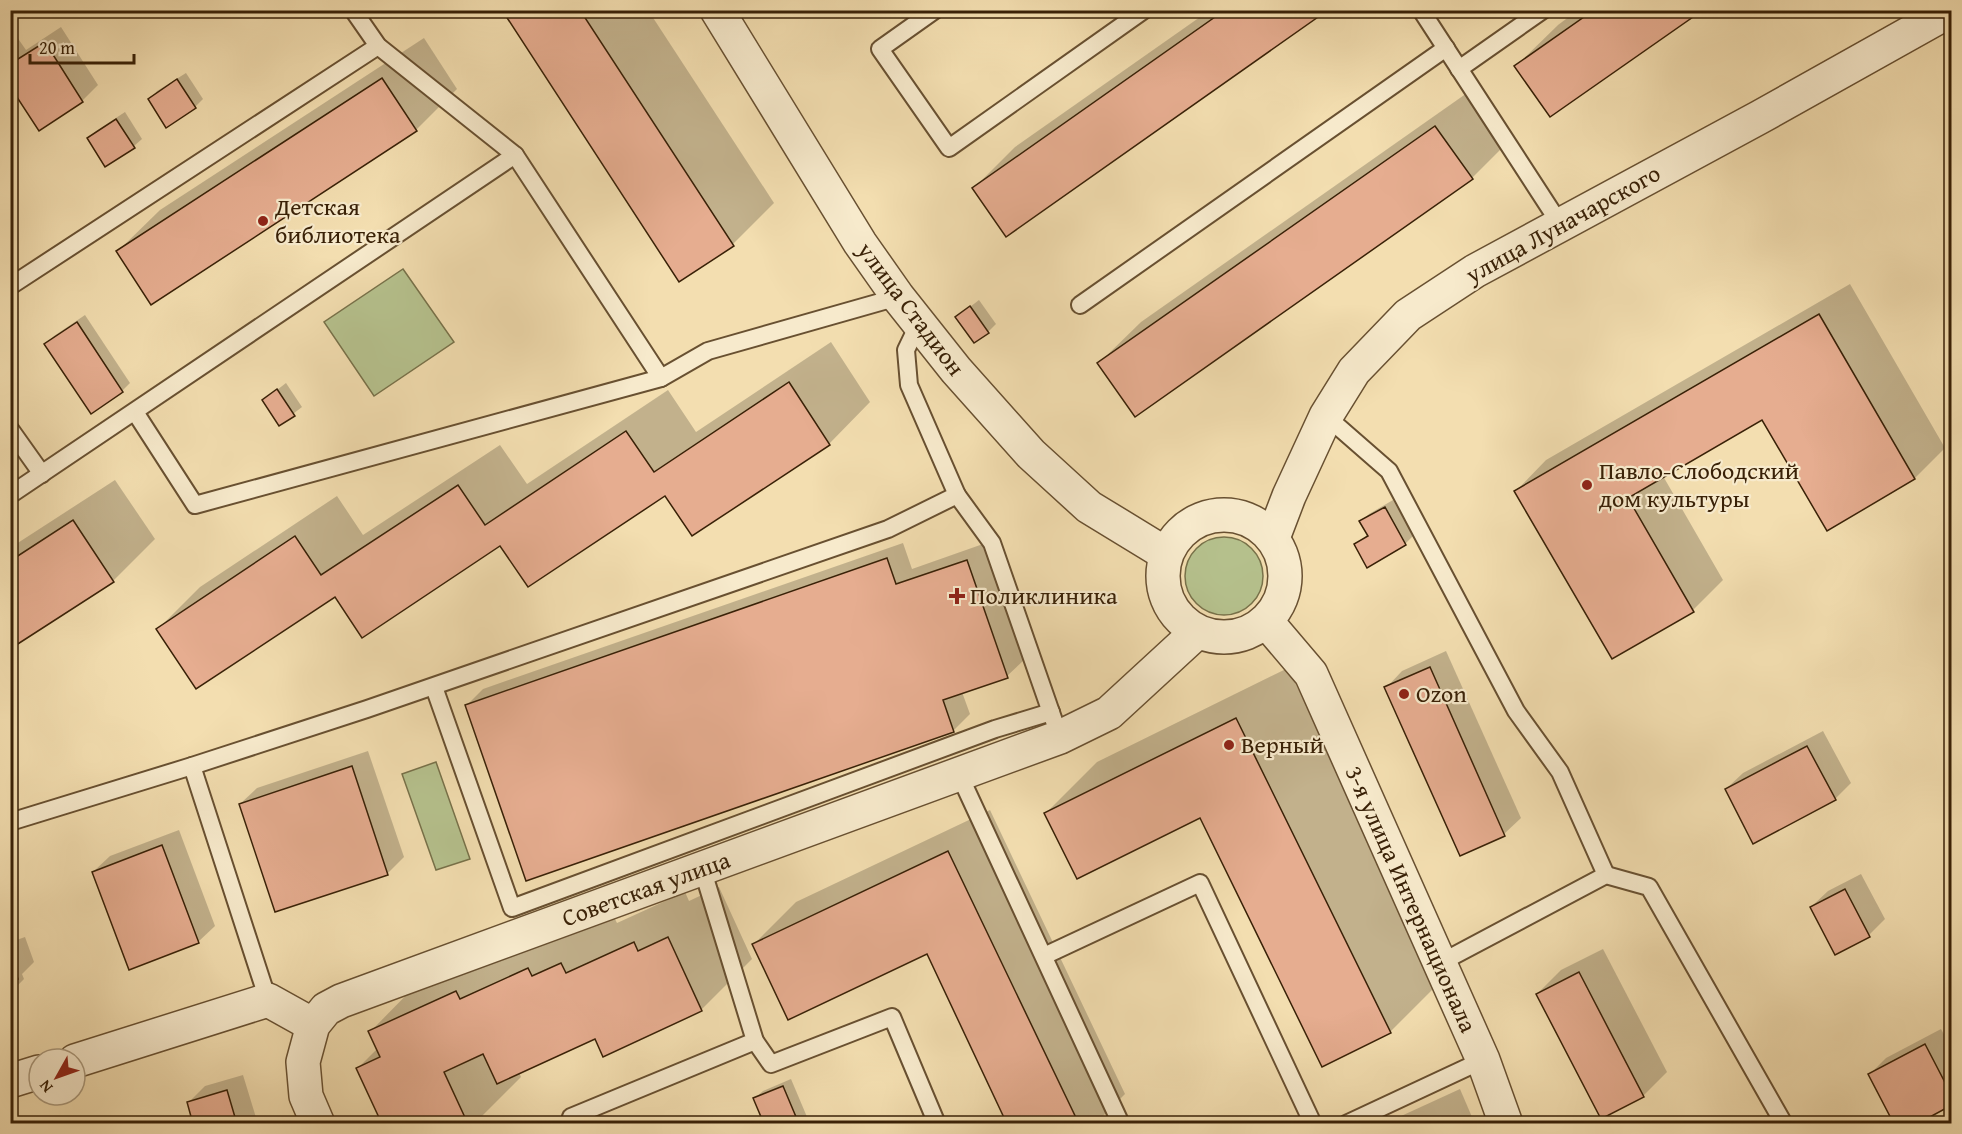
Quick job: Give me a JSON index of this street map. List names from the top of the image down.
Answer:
{
  "streets": {
    "street": [
      "улица Луначарского",
      "улица Стадион",
      "Советская улица",
      "3-я улица Интернационала"
    ]
  },
  "crossings": [
    ["улица Луначарского", "улица Стадион"],
    ["улица Луначарского", "Советская улица"],
    ["улица Луначарского", "3-я улица Интернационала"],
    ["улица Стадион", "Советская улица"],
    ["улица Стадион", "3-я улица Интернационала"],
    ["Советская улица", "3-я улица Интернационала"]
  ],
  "places": {
    "other": [
      "Детская библиотека",
      "Павло-Слободский дом культуры",
      "Ozon",
      "Верный"
    ],
    "health": ["Поликлиника"]
  },
  "scale_bar": "20 m",
  "north": "bottom left"
}
